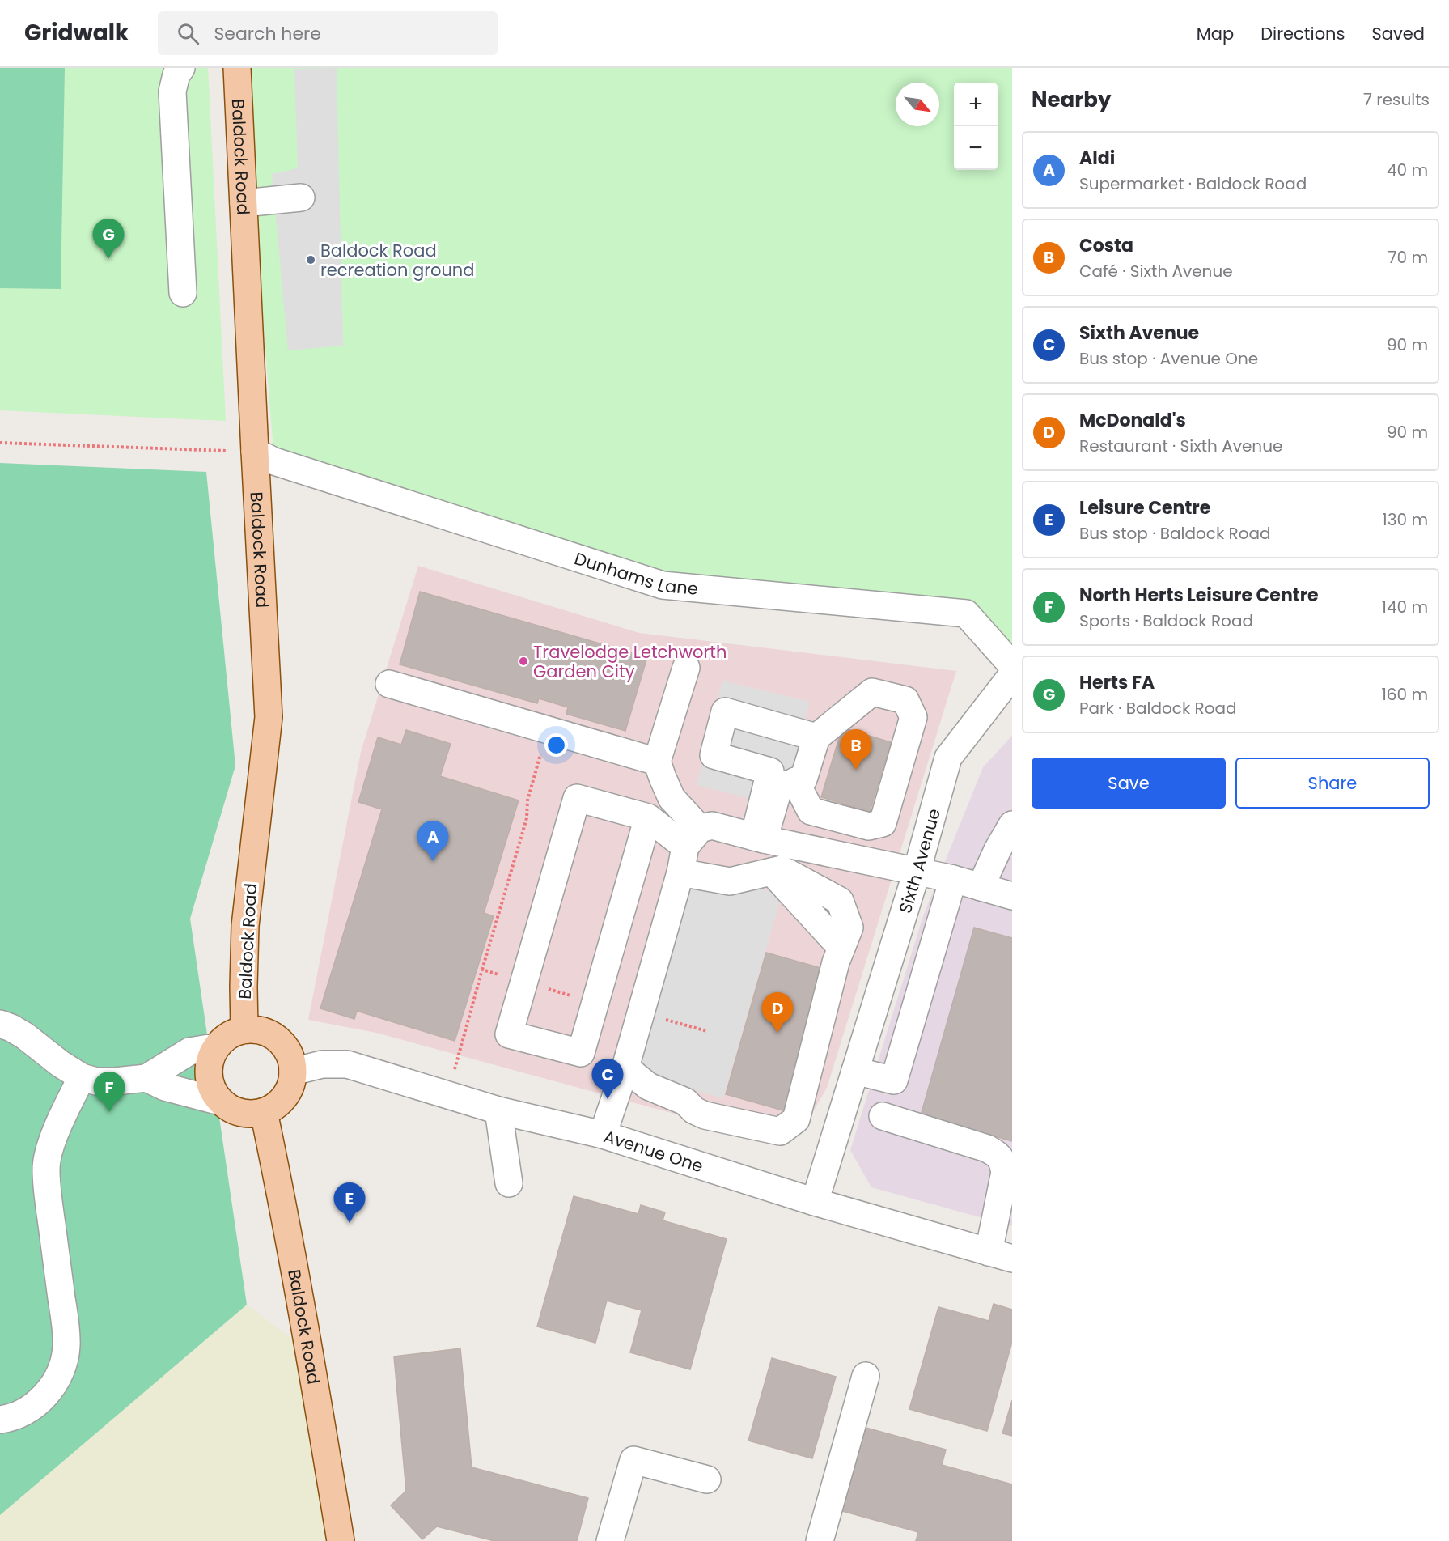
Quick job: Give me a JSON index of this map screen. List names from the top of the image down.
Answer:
{
  "streets": {
    "main road": ["Baldock Road"],
    "street": ["Dunhams Lane", "Sixth Avenue", "Avenue One"]
  },
  "crossings": [
    ["Baldock Road", "Dunhams Lane"],
    ["Baldock Road", "Avenue One"],
    ["Sixth Avenue", "Avenue One"]
  ],
  "places": ["Baldock Road recreation ground", "Travelodge Letchworth Garden City"],
  "north": "bottom right",
  "page": {
    "header": "Gridwalk",
    "search": "Search here",
    "nav": ["Map", "Directions", "Saved"],
    "heading": ["Nearby", "7 results"],
    "map_buttons": ["+", "−"],
    "list": [
      {
        "mark": "A",
        "name": "Aldi",
        "note": "Supermarket · Baldock Road",
        "value": "40 m"
      },
      {
        "mark": "B",
        "name": "Costa",
        "note": "Café · Sixth Avenue",
        "value": "70 m"
      },
      {
        "mark": "C",
        "name": "Sixth Avenue",
        "note": "Bus stop · Avenue One",
        "value": "90 m"
      },
      {
        "mark": "D",
        "name": "McDonald's",
        "note": "Restaurant · Sixth Avenue",
        "value": "90 m"
      },
      {
        "mark": "E",
        "name": "Leisure Centre",
        "note": "Bus stop · Baldock Road",
        "value": "130 m"
      },
      {
        "mark": "F",
        "name": "North Herts Leisure Centre",
        "note": "Sports · Baldock Road",
        "value": "140 m"
      },
      {
        "mark": "G",
        "name": "Herts FA",
        "note": "Park · Baldock Road",
        "value": "160 m"
      }
    ],
    "pins": [
      "G",
      "B",
      "A",
      "D",
      "C",
      "F",
      "E"
    ],
    "buttons": ["Save", "Share"]
  }
}
